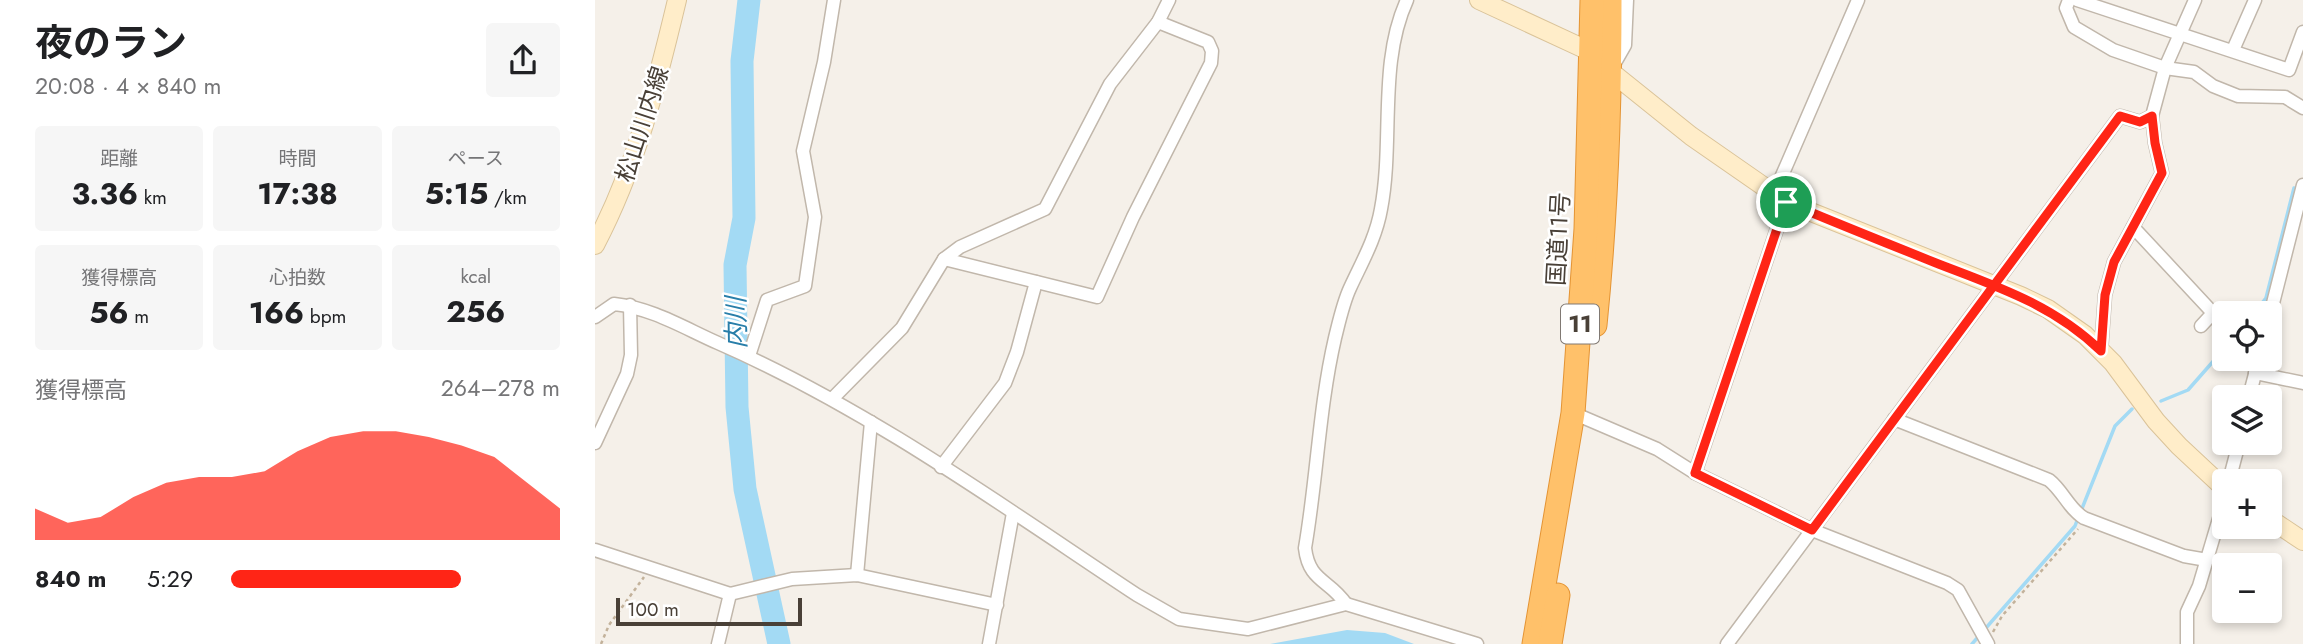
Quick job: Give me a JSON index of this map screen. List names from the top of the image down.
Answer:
{
  "streets": {
    "highway": ["国道11号", "11"],
    "street": ["松山川内線"]
  },
  "water": ["内川"],
  "scale_bar": "100 m",
  "page": {
    "heading": ["夜のラン", "20:08 · 4 × 840 m"],
    "stats": [
      ["距離", "3.36 km"],
      ["時間", "17:38"],
      ["ペース", "5:15 /km"],
      ["獲得標高", "56 m"],
      ["心拍数", "166 bpm"],
      ["kcal", "256"]
    ],
    "map_buttons": ["+", "−"],
    "chart": ["獲得標高", "264–278 m"],
    "list": [
      {
        "name": "840 m",
        "note": "5:29"
      }
    ],
    "scale": "100 m"
  }
}
